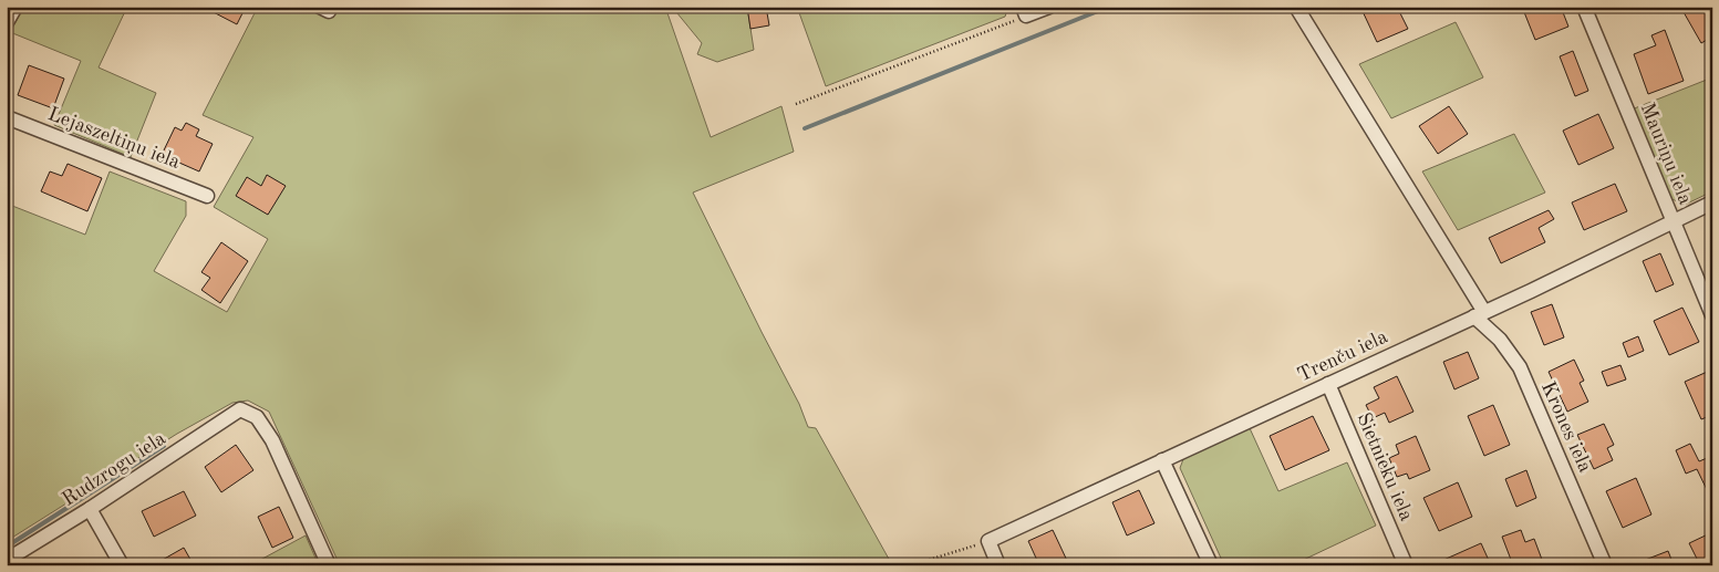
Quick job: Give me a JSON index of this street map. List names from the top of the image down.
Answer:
{
  "streets": {
    "street": [
      "Lejaszeltiņu iela",
      "Mauriņu iela",
      "Trenču iela",
      "Krones iela",
      "Sietnieku iela",
      "Rudzrogu iela"
    ]
  },
  "crossings": [
    ["Mauriņu iela", "Trenču iela"],
    ["Trenču iela", "Krones iela"],
    ["Trenču iela", "Sietnieku iela"]
  ]
}
